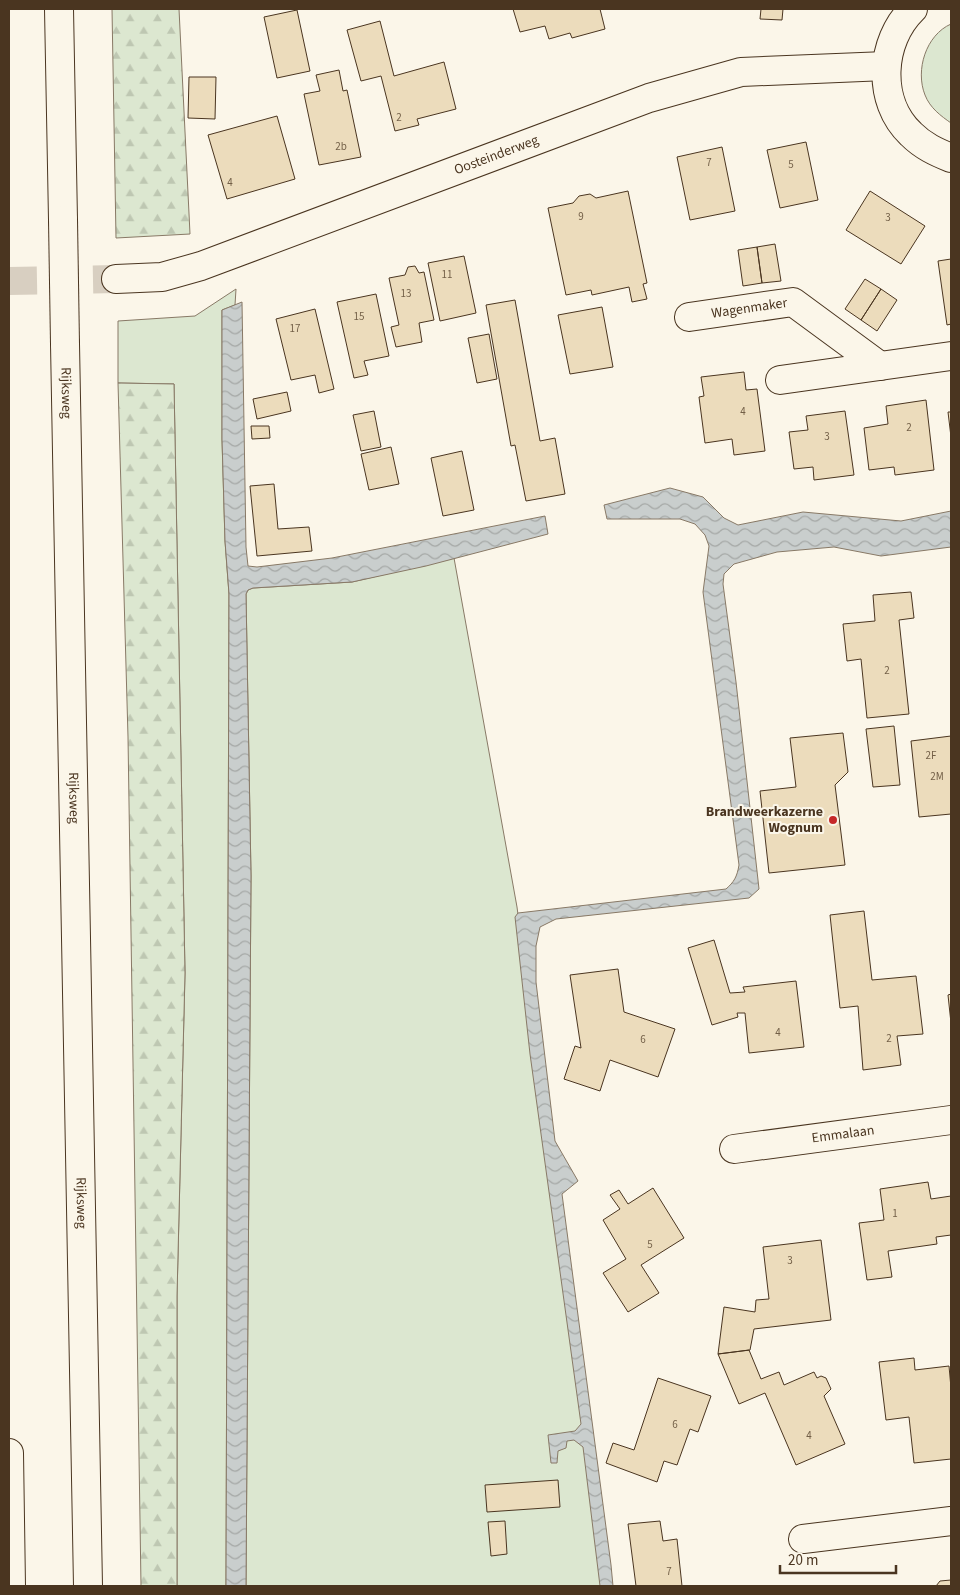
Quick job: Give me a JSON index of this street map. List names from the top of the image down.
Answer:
{
  "streets": {
    "main road": [
      "Oosteinderweg",
      "Wagenmaker",
      "Rijksweg",
      "Emmalaan"
    ]
  },
  "places": ["Brandweerkazerne Wognum"],
  "house_numbers": [
    "2",
    "2b",
    "7",
    "5",
    "4",
    "9",
    "3",
    "11",
    "13",
    "15",
    "17",
    "4",
    "2",
    "3",
    "2",
    "2F",
    "2M",
    "4",
    "2",
    "6",
    "1",
    "5",
    "3",
    "6",
    "4",
    "7"
  ],
  "scale_bar": "20 m"
}
